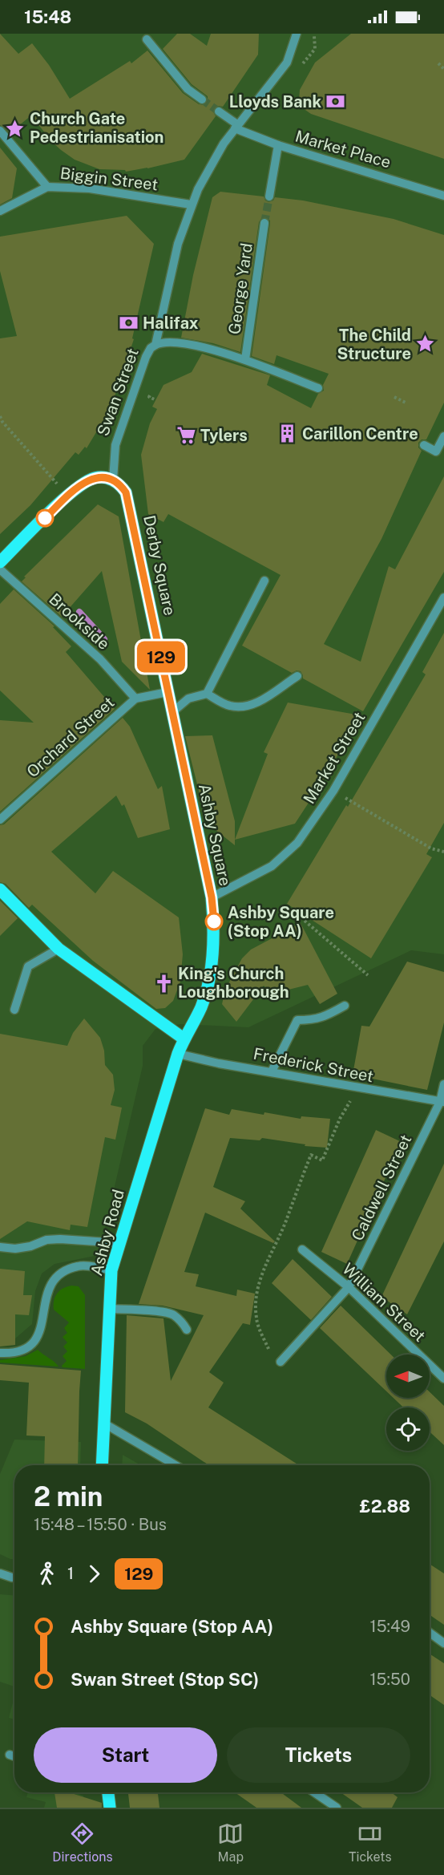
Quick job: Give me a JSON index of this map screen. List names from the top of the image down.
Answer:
{
  "streets": {
    "main road": ["Derby Square", "Ashby Square", "Ashby Road"],
    "street": [
      "Market Place",
      "Biggin Street",
      "George Yard",
      "Swan Street",
      "Brookside",
      "Orchard Street",
      "Market Street",
      "Frederick Street",
      "Caldwell Street",
      "William Street"
    ]
  },
  "crossings": [
    ["Biggin Street", "Swan Street"],
    ["George Yard", "Swan Street"],
    ["Swan Street", "Derby Square"],
    ["Derby Square", "Orchard Street"],
    ["Derby Square", "Ashby Square"],
    ["Brookside", "Orchard Street"],
    ["Orchard Street", "Ashby Square"],
    ["Market Street", "Ashby Square"],
    ["Ashby Square", "Ashby Road"],
    ["Frederick Street", "Caldwell Street"],
    ["Frederick Street", "Ashby Road"],
    ["Caldwell Street", "William Street"]
  ],
  "places": {
    "bank": ["Lloyds Bank", "Halifax"],
    "place": ["Church Gate Pedestrianisation", "The Child Structure"],
    "building": ["Carillon Centre"],
    "supermarket": ["Tylers"],
    "other": ["Ashby Square (Stop AA)"],
    "church": ["King's Church Loughborough"]
  },
  "lines": ["bus line 129"],
  "north": "left",
  "page": {
    "status": "15:48",
    "on_map": "129",
    "heading": ["2 min", "15:48 – 15:50 · Bus", "£2.88"],
    "legs": ["1", "129"],
    "list": [
      {
        "name": "Ashby Square (Stop AA)",
        "value": "15:49"
      },
      {
        "name": "Swan Street (Stop SC)",
        "value": "15:50"
      }
    ],
    "buttons": ["Start", "Tickets"],
    "tabs": ["Directions", "Map", "Tickets"]
  }
}
